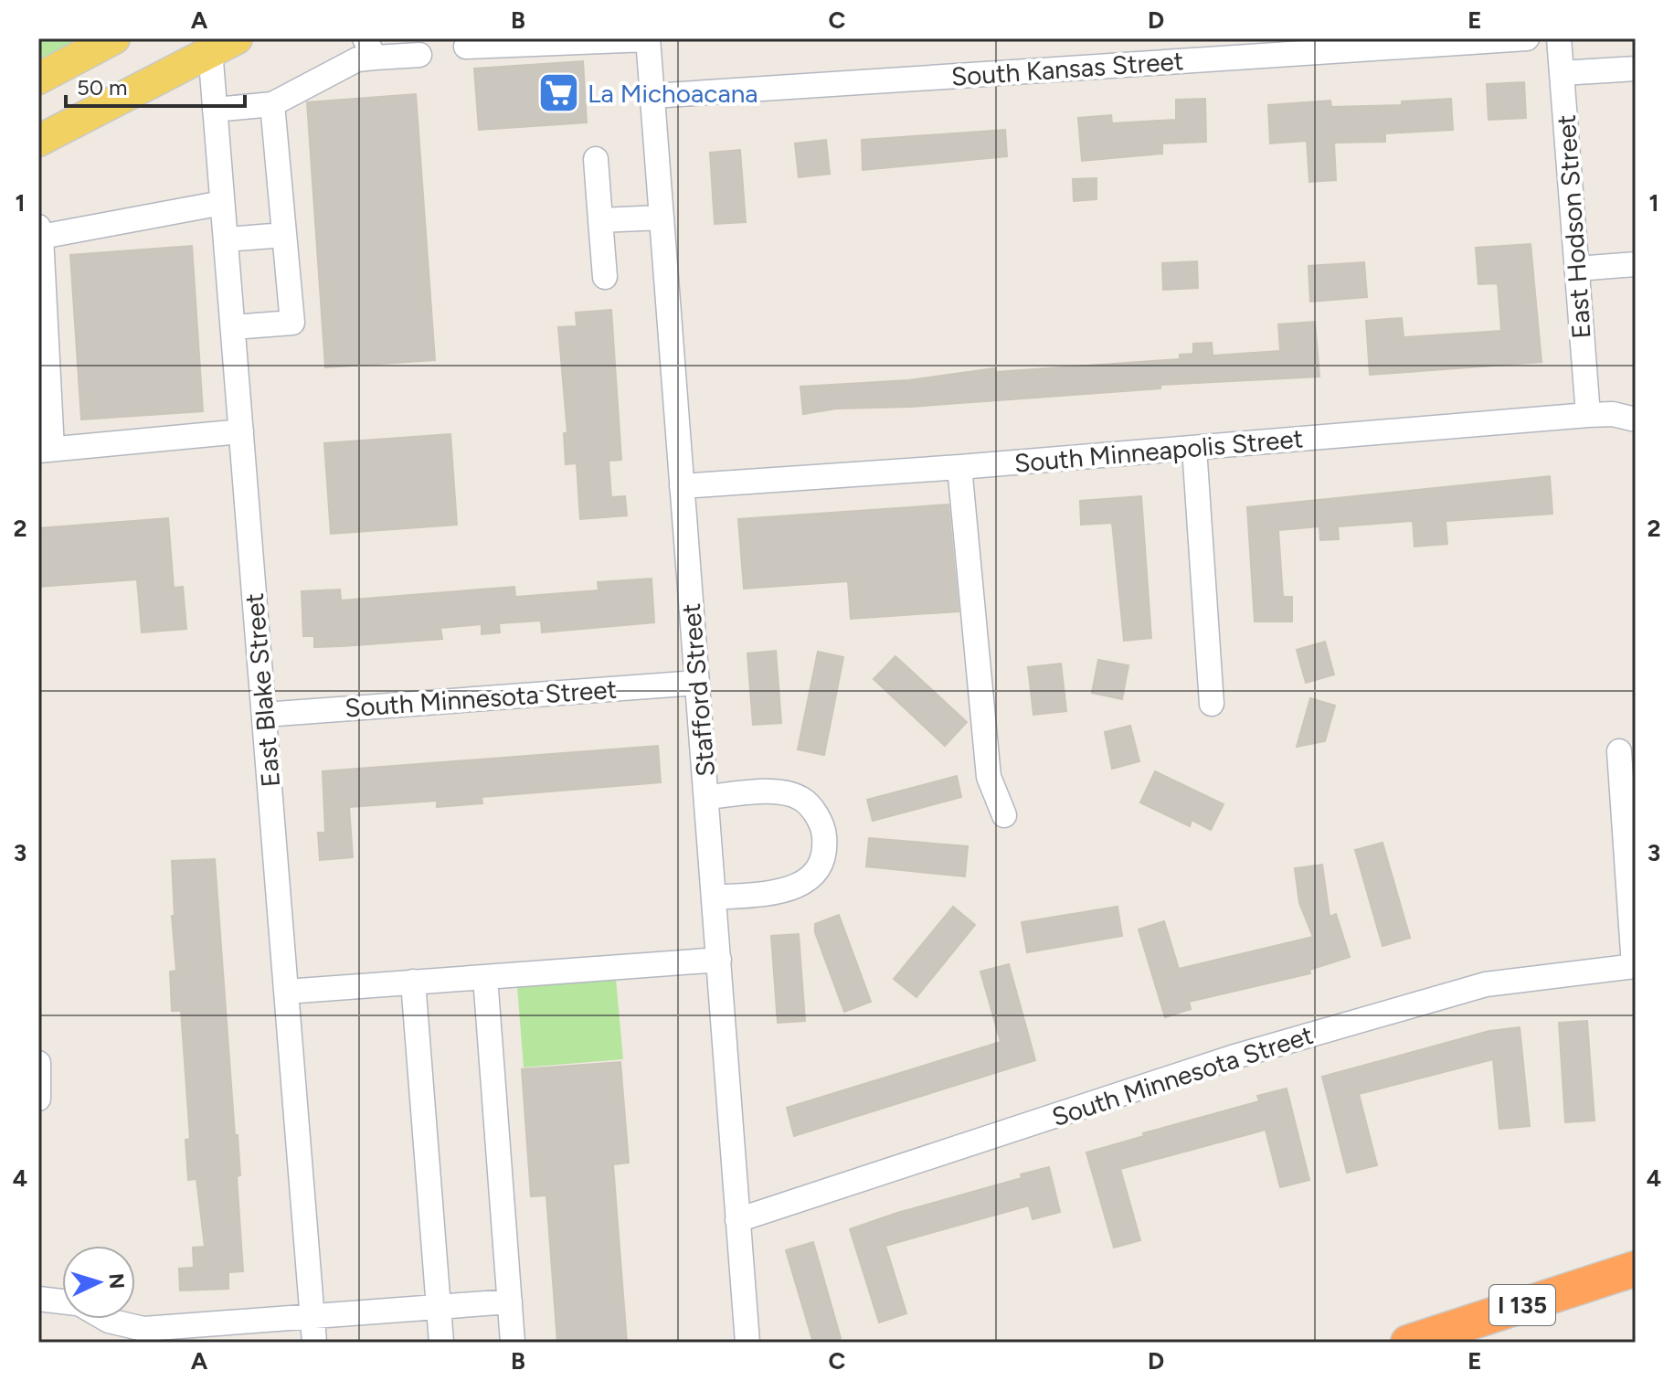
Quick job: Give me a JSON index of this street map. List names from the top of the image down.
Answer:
{
  "streets": {
    "highway": ["I 135"],
    "street": [
      "South Kansas Street",
      "East Hodson Street",
      "South Minneapolis Street",
      "East Blake Street",
      "Stafford Street",
      "South Minnesota Street"
    ]
  },
  "crossings": [
    ["South Kansas Street", "Stafford Street"],
    ["East Hodson Street", "South Minneapolis Street"],
    ["South Minneapolis Street", "Stafford Street"],
    ["East Blake Street", "South Minnesota Street"],
    ["Stafford Street", "South Minnesota Street"]
  ],
  "places": {
    "supermarket": ["La Michoacana"]
  },
  "scale_bar": "50 m",
  "north": "right",
  "grid": {
    "columns": [
      "A",
      "B",
      "C",
      "D",
      "E"
    ],
    "rows": [
      "1",
      "2",
      "3",
      "4"
    ]
  }
}
